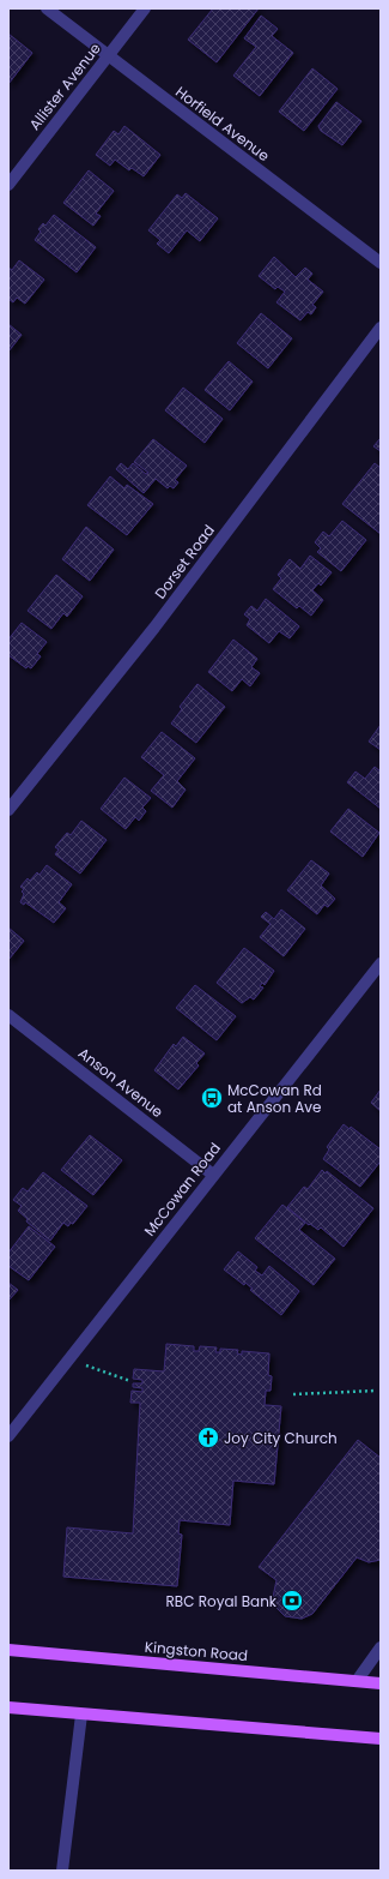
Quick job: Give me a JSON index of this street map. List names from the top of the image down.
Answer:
{
  "streets": {
    "main road": ["Kingston Road"],
    "street": [
      "Allister Avenue",
      "Horfield Avenue",
      "Dorset Road",
      "Anson Avenue",
      "McCowan Road"
    ]
  },
  "crossings": [
    ["Allister Avenue", "Horfield Avenue"],
    ["Anson Avenue", "McCowan Road"]
  ],
  "places": {
    "bus stop": ["McCowan Rd at Anson Ave"],
    "church": ["Joy City Church"],
    "bank": ["RBC Royal Bank"]
  }
}
